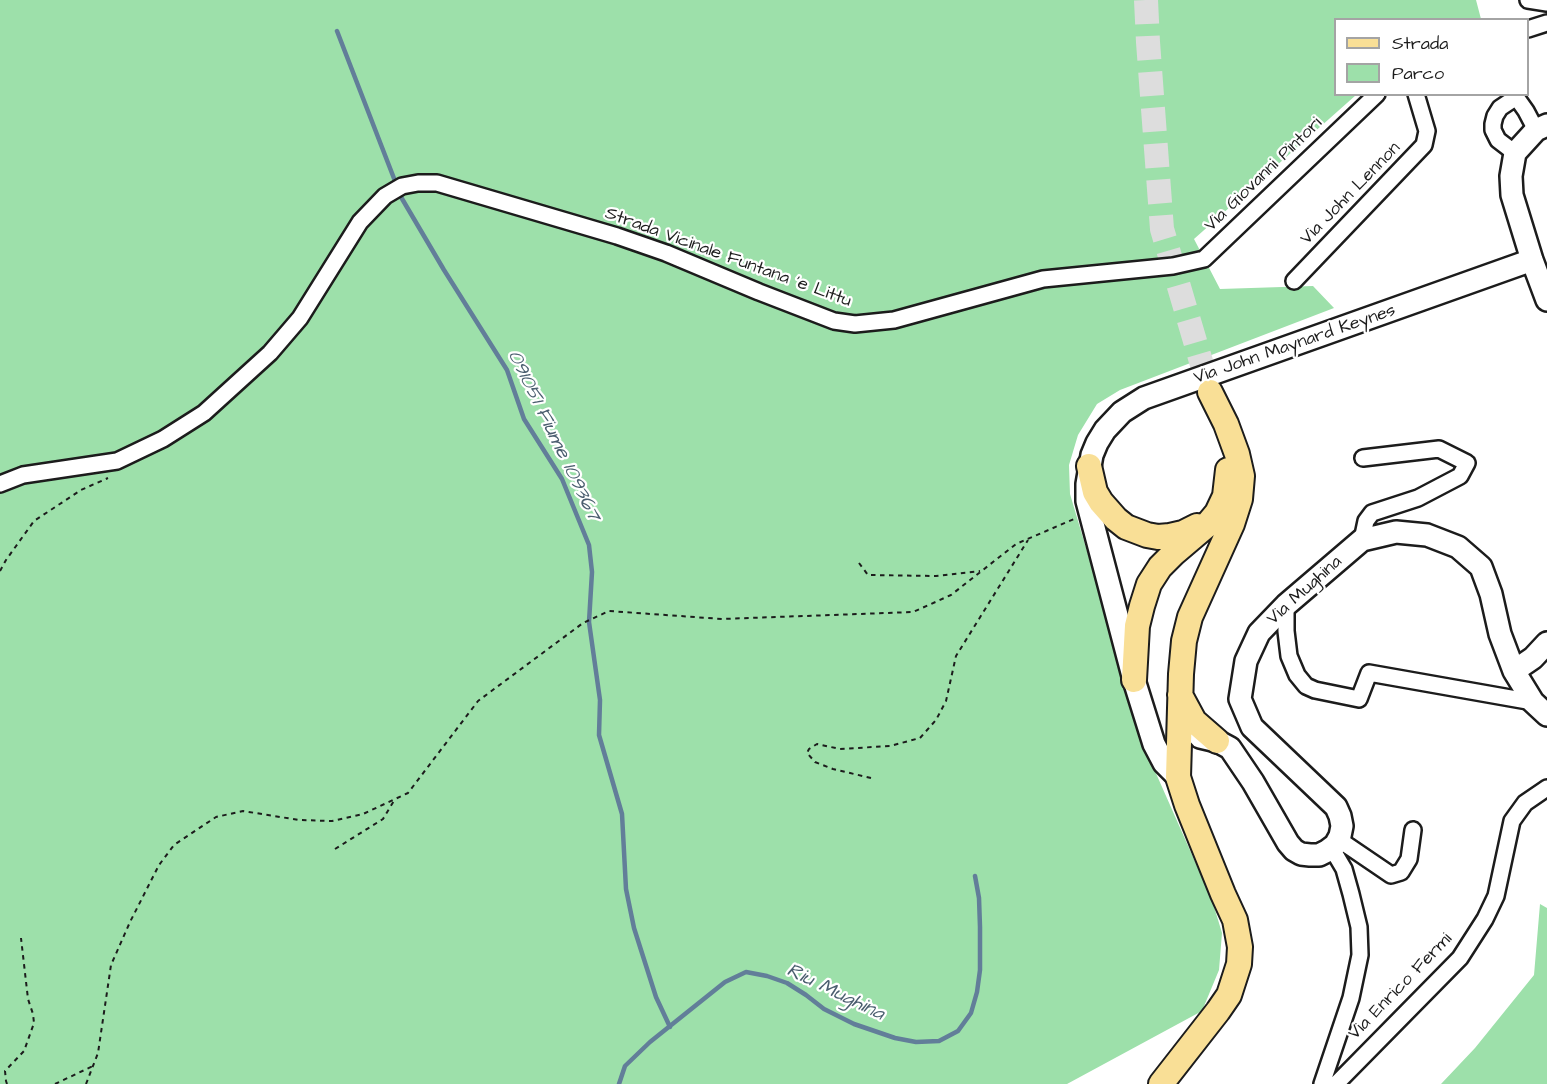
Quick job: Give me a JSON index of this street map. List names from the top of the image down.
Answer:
{
  "streets": {
    "street": [
      "Via Giovanni Pintori",
      "Via John Lennon",
      "Strada Vicinale Funtana 'e Littu",
      "Via John Maynard Keynes",
      "Via Mughina",
      "Via Enrico Fermi"
    ]
  },
  "crossings": [
    ["Via Giovanni Pintori", "Strada Vicinale Funtana 'e Littu"]
  ],
  "water": ["091051 Fiume 109367", "Riu Mughina"],
  "legend": ["Strada", "Parco"]
}
